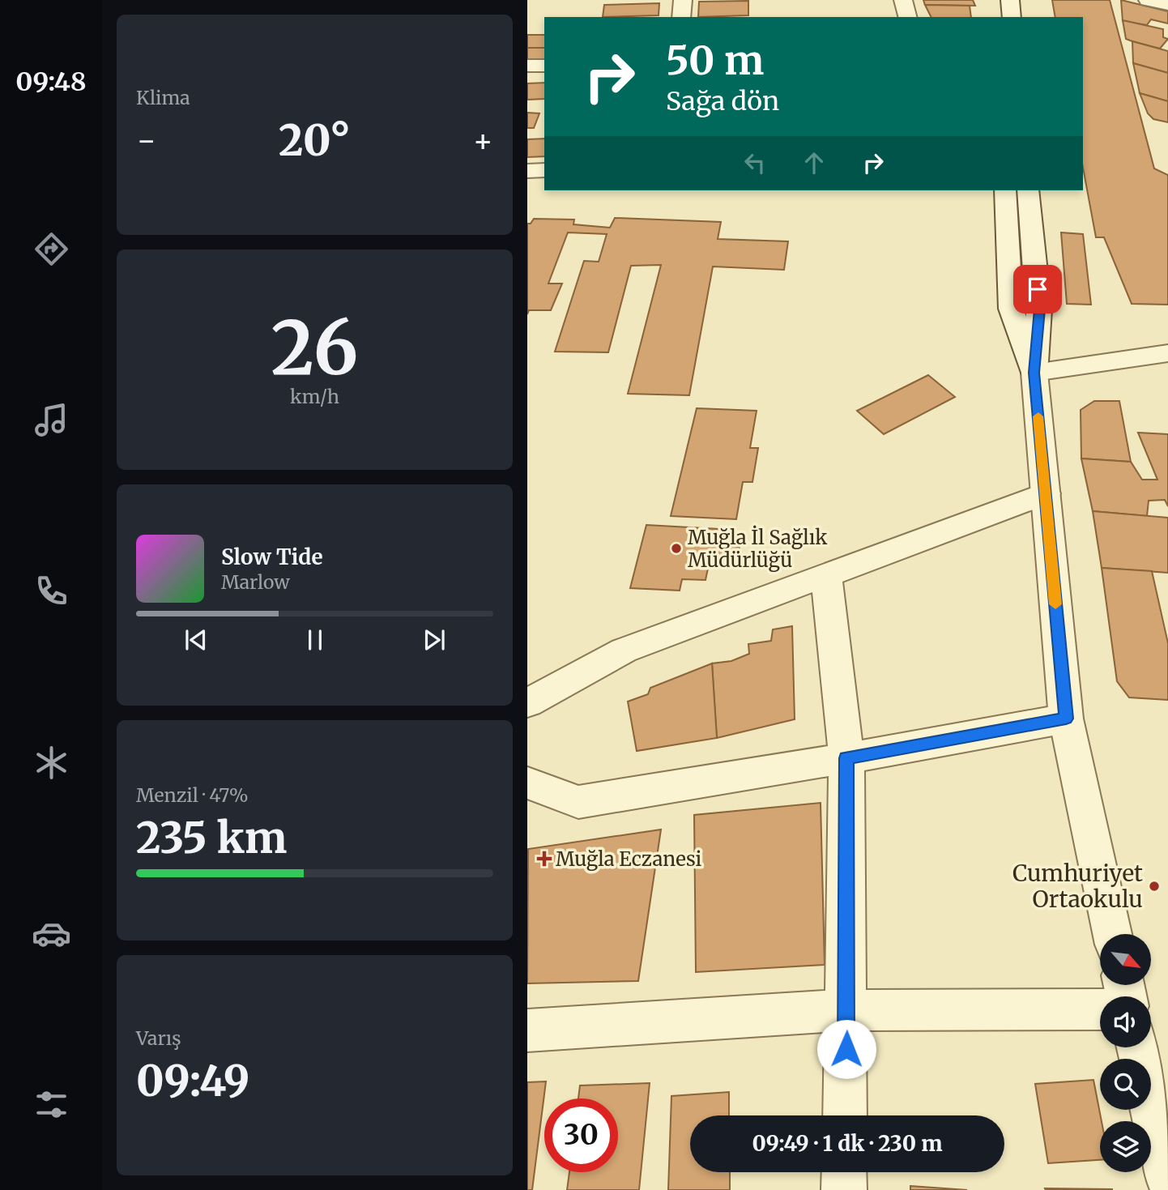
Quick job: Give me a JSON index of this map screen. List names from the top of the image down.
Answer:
{
  "places": {
    "other": ["Muğla İl Sağlık Müdürlüğü", "Cumhuriyet Ortaokulu"],
    "health": ["Muğla Eczanesi"]
  },
  "north": "bottom right",
  "page": {
    "tabs": "09:48",
    "tile": [
      "Klima",
      ["26", "km/h"],
      ["Menzil · 47%", "235 km"],
      ["Varış", "09:49"]
    ],
    "turn": ["50 m", "Sağa dön"],
    "heat": ["−", "20°", "+"],
    "song": ["Slow Tide", "Marlow"],
    "limit": "30",
    "trip": "09:49 · 1 dk · 230 m"
  }
}
